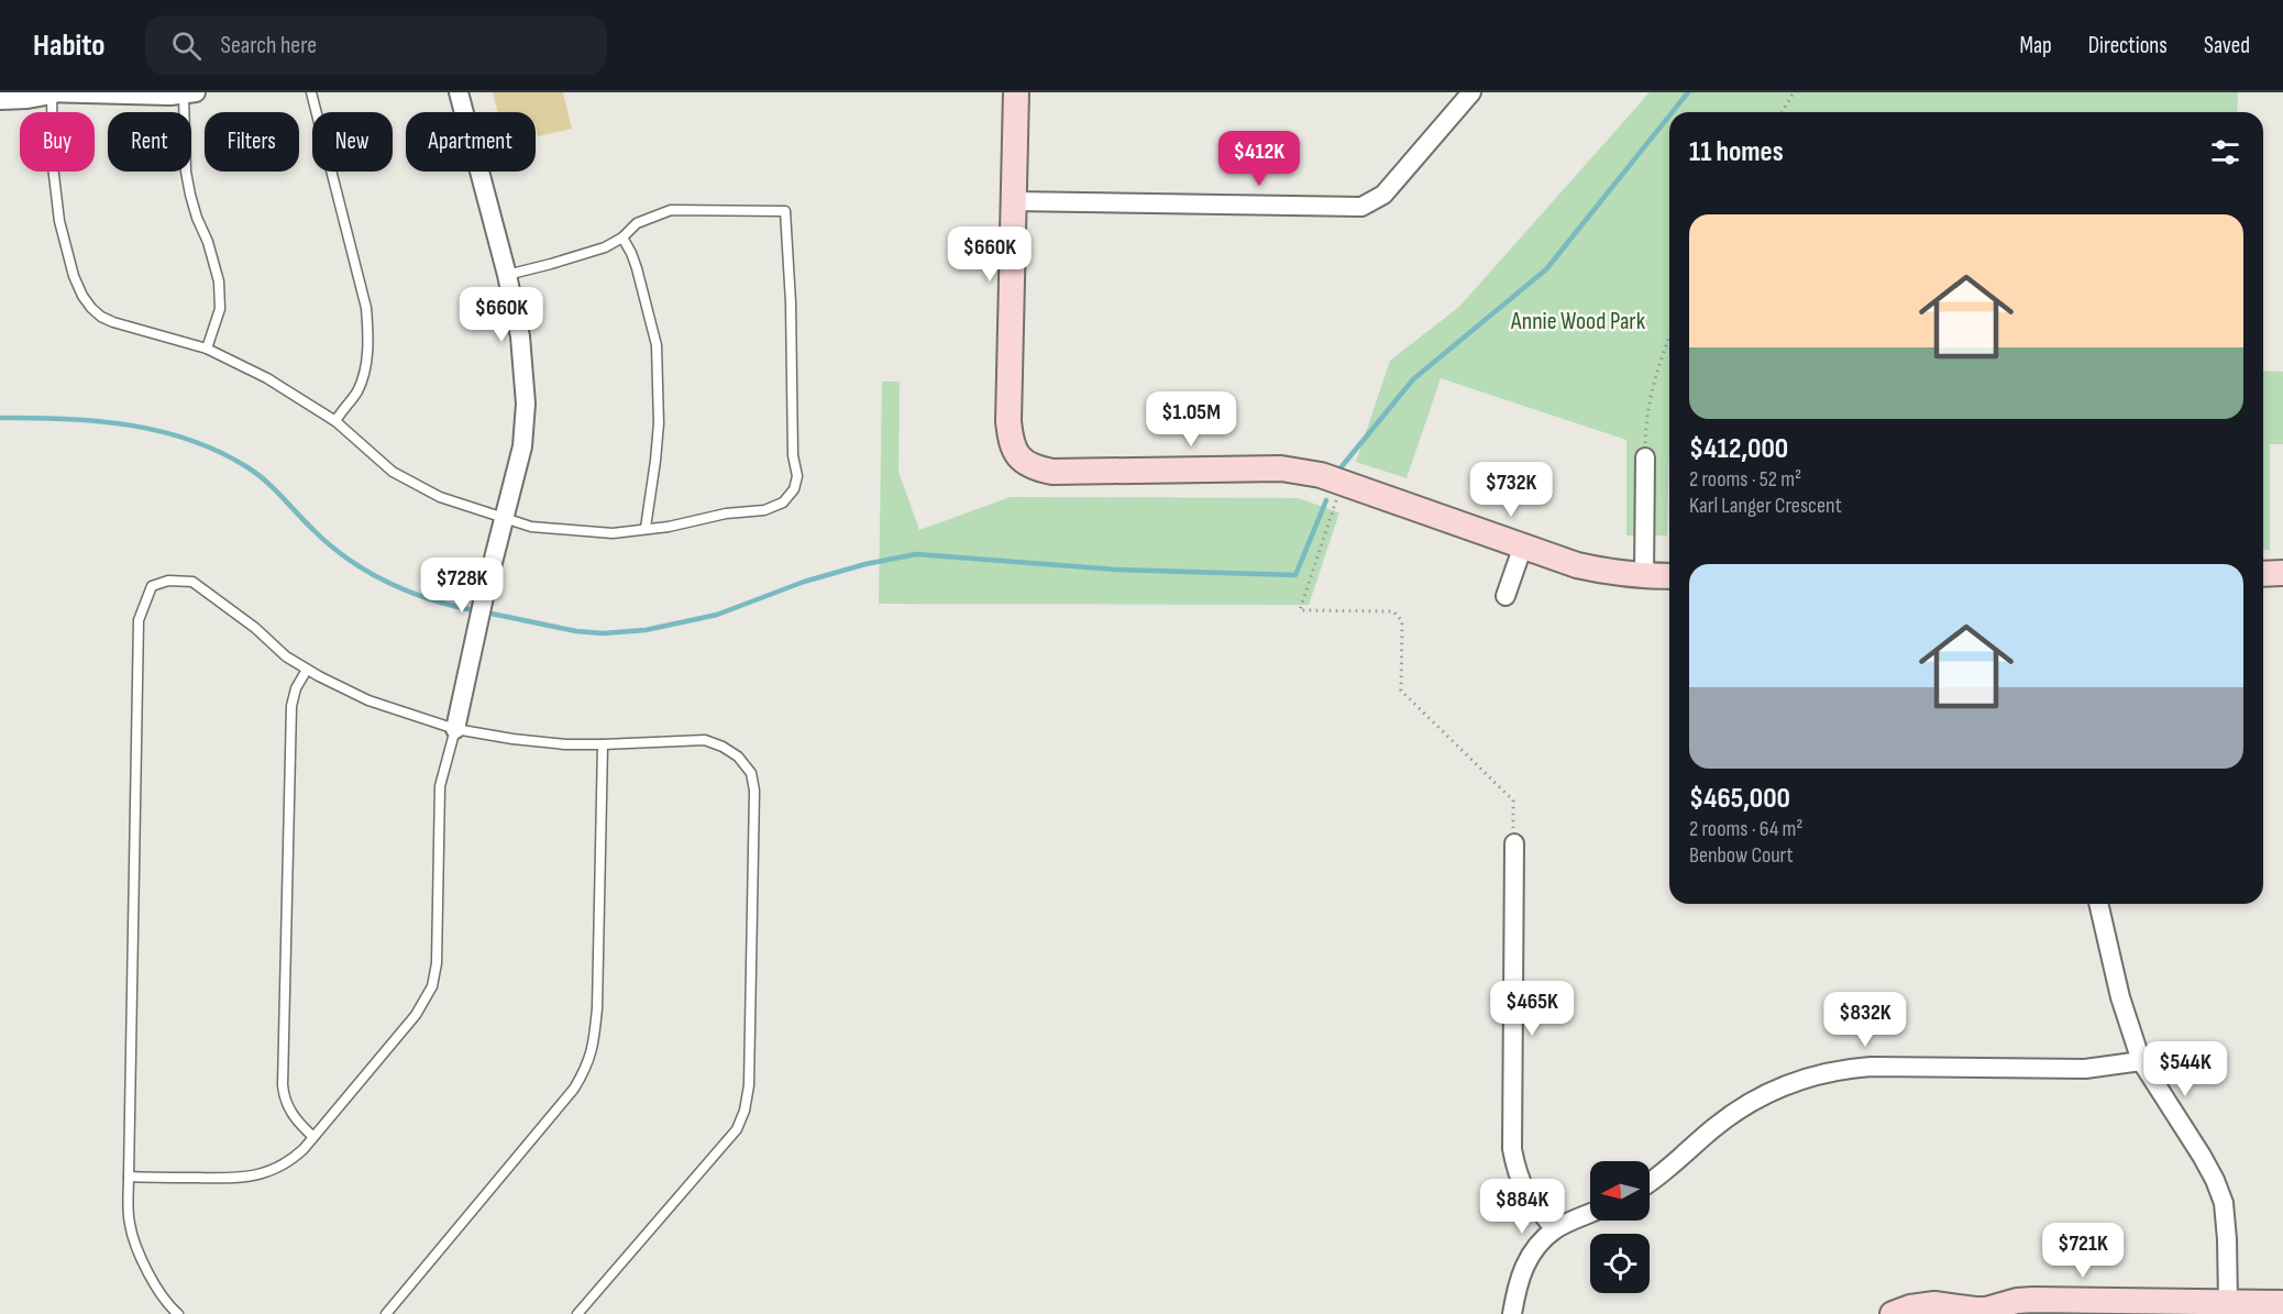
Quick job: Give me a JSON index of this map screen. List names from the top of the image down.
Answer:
{
  "parks": ["Annie Wood Park"],
  "north": "left",
  "page": {
    "header": "Habito",
    "search": "Search here",
    "nav": ["Map", "Directions", "Saved"],
    "chip": [
      "Buy",
      "Rent",
      "Filters",
      "New",
      "Apartment"
    ],
    "heading": "11 homes",
    "price": [
      "$412K",
      "$660K",
      "$660K",
      "$1.05M",
      "$732K",
      "$728K",
      "$465K",
      "$832K",
      "$544K",
      "$884K",
      "$721K"
    ],
    "list": [
      {
        "name": "$412,000",
        "note": "2 rooms · 52 m² · Karl Langer Crescent"
      },
      {
        "name": "$465,000",
        "note": "2 rooms · 64 m² · Benbow Court"
      }
    ]
  }
}
